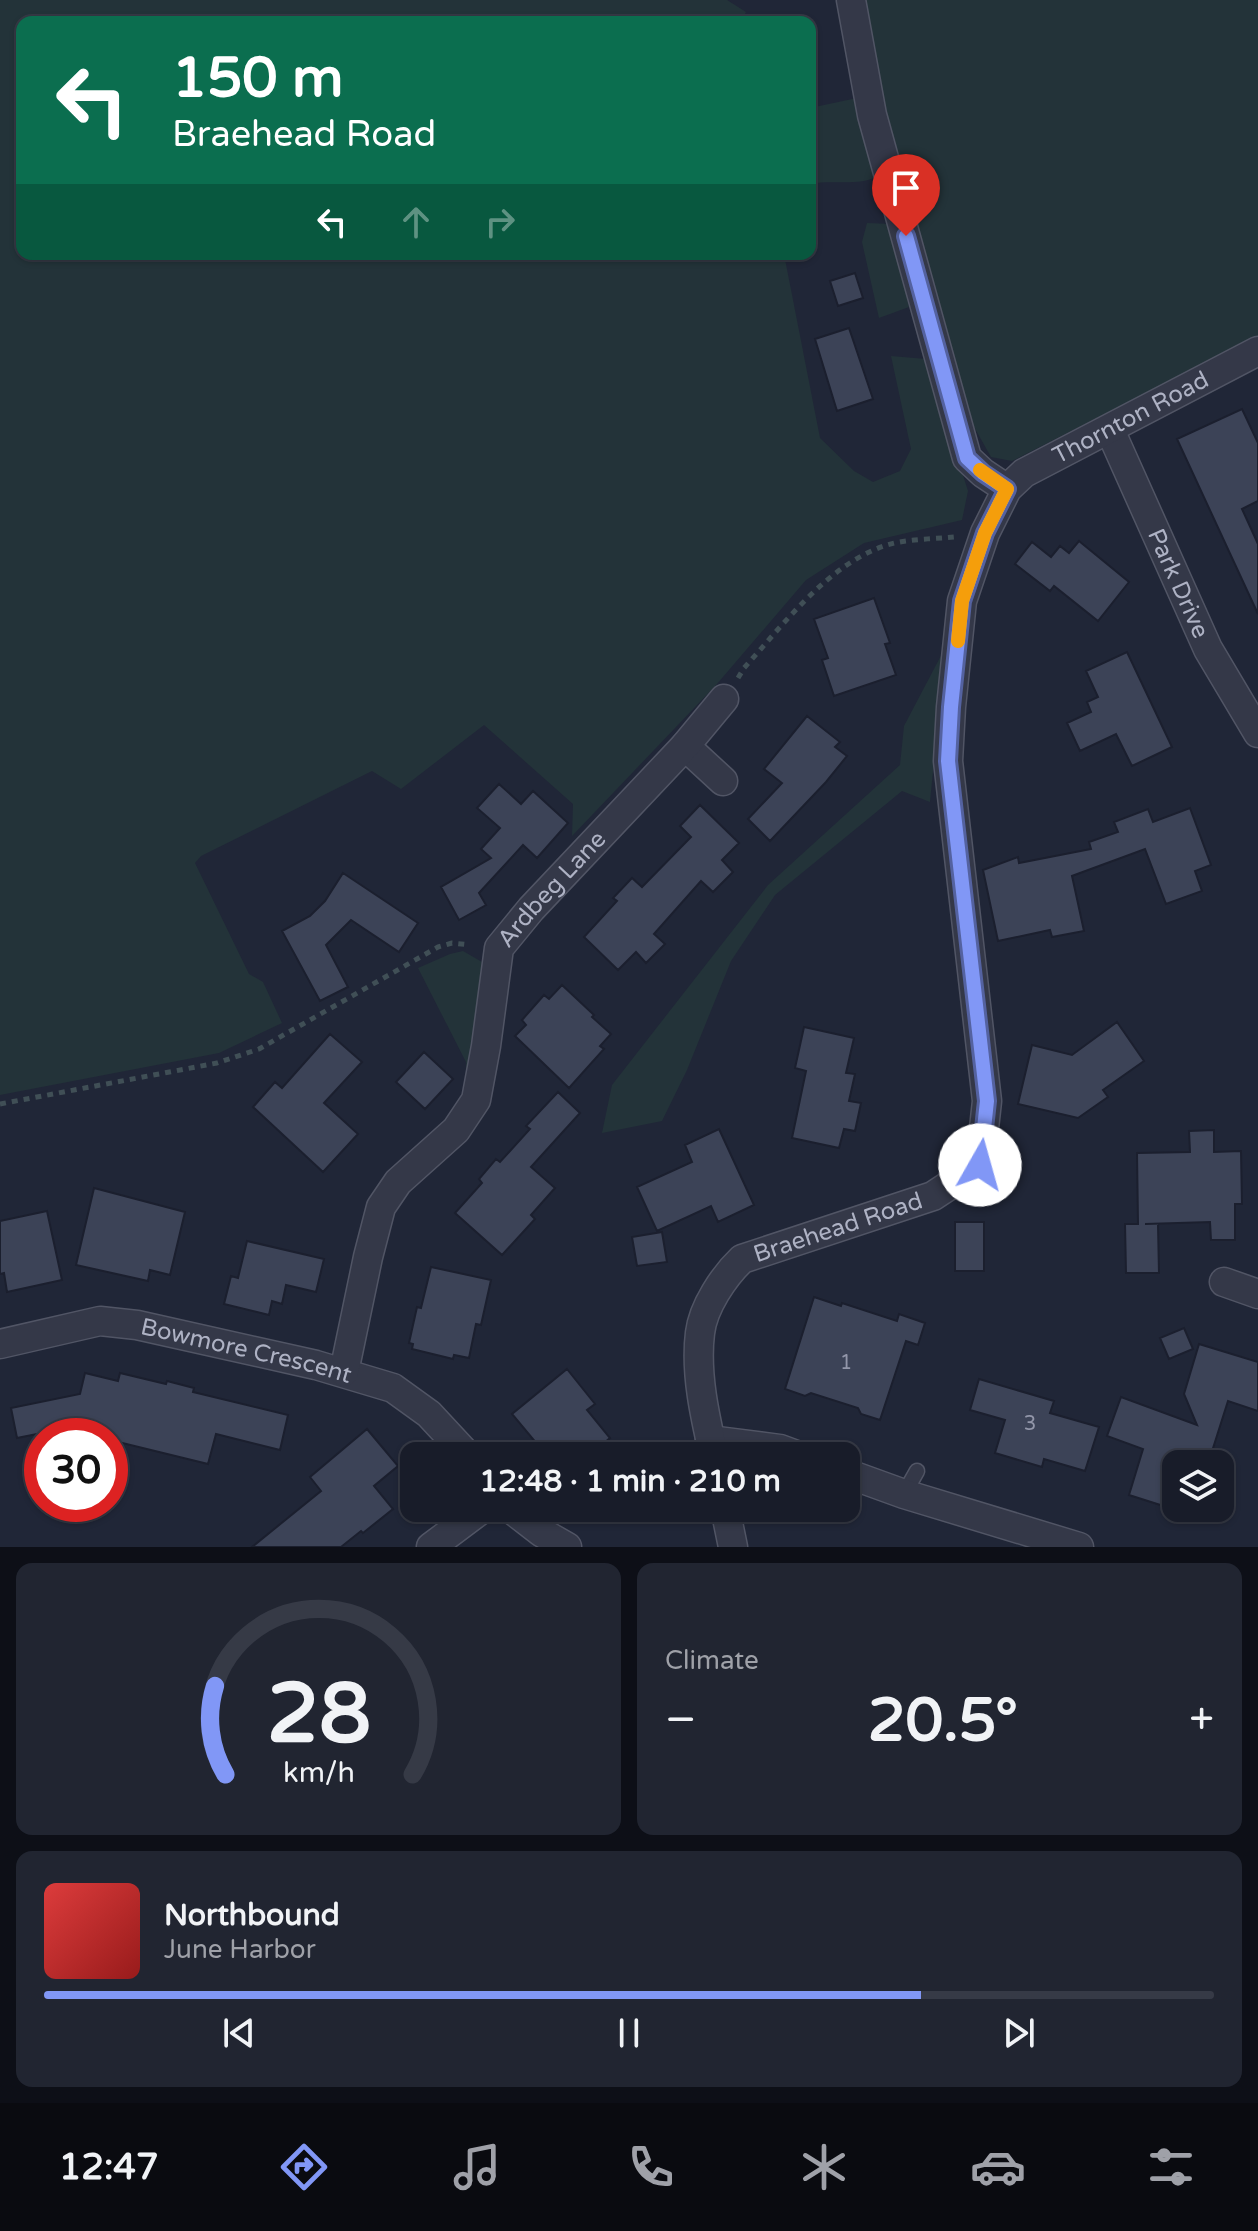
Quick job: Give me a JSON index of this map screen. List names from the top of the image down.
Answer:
{
  "streets": {
    "street": [
      "Thornton Road",
      "Park Drive",
      "Ardbeg Lane",
      "Braehead Road",
      "Bowmore Crescent"
    ]
  },
  "crossings": [
    ["Thornton Road", "Park Drive"],
    ["Thornton Road", "Braehead Road"],
    ["Ardbeg Lane", "Bowmore Crescent"]
  ],
  "house_numbers": ["1", "3"],
  "page": {
    "turn": ["150 m", "Braehead Road"],
    "limit": "30",
    "trip": "12:48 · 1 min · 210 m",
    "tile": "Climate",
    "heat": ["−", "20.5°", "+"],
    "song": ["Northbound", "June Harbor"],
    "tabs": "12:47",
    "gauge": ["28", "km/h"]
  }
}
